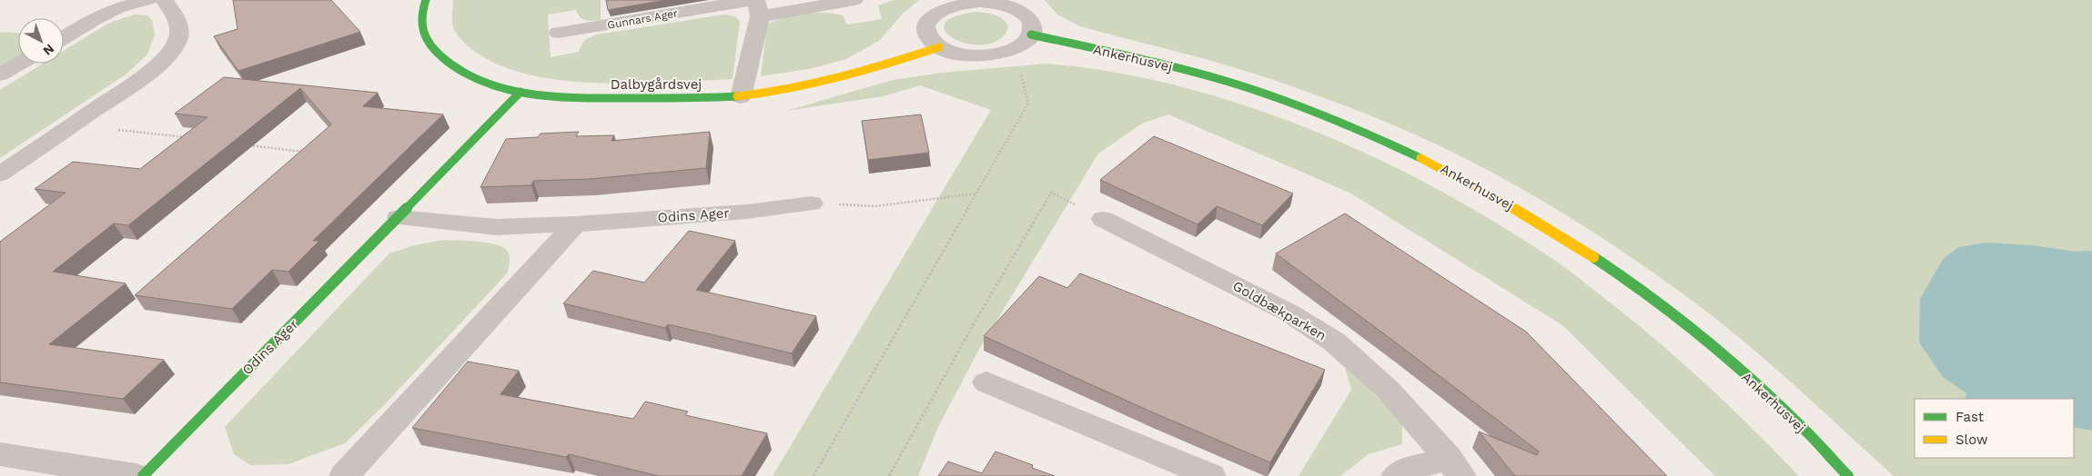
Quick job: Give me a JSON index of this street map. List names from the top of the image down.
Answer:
{
  "streets": {
    "street": [
      "Gunnars Ager",
      "Ankerhusvej",
      "Dalbygårdsvej",
      "Odins Ager",
      "Goldbækparken"
    ]
  },
  "crossings": [
    ["Dalbygårdsvej", "Odins Ager"]
  ],
  "legend": ["Fast", "Slow"],
  "north": "bottom right"
}
